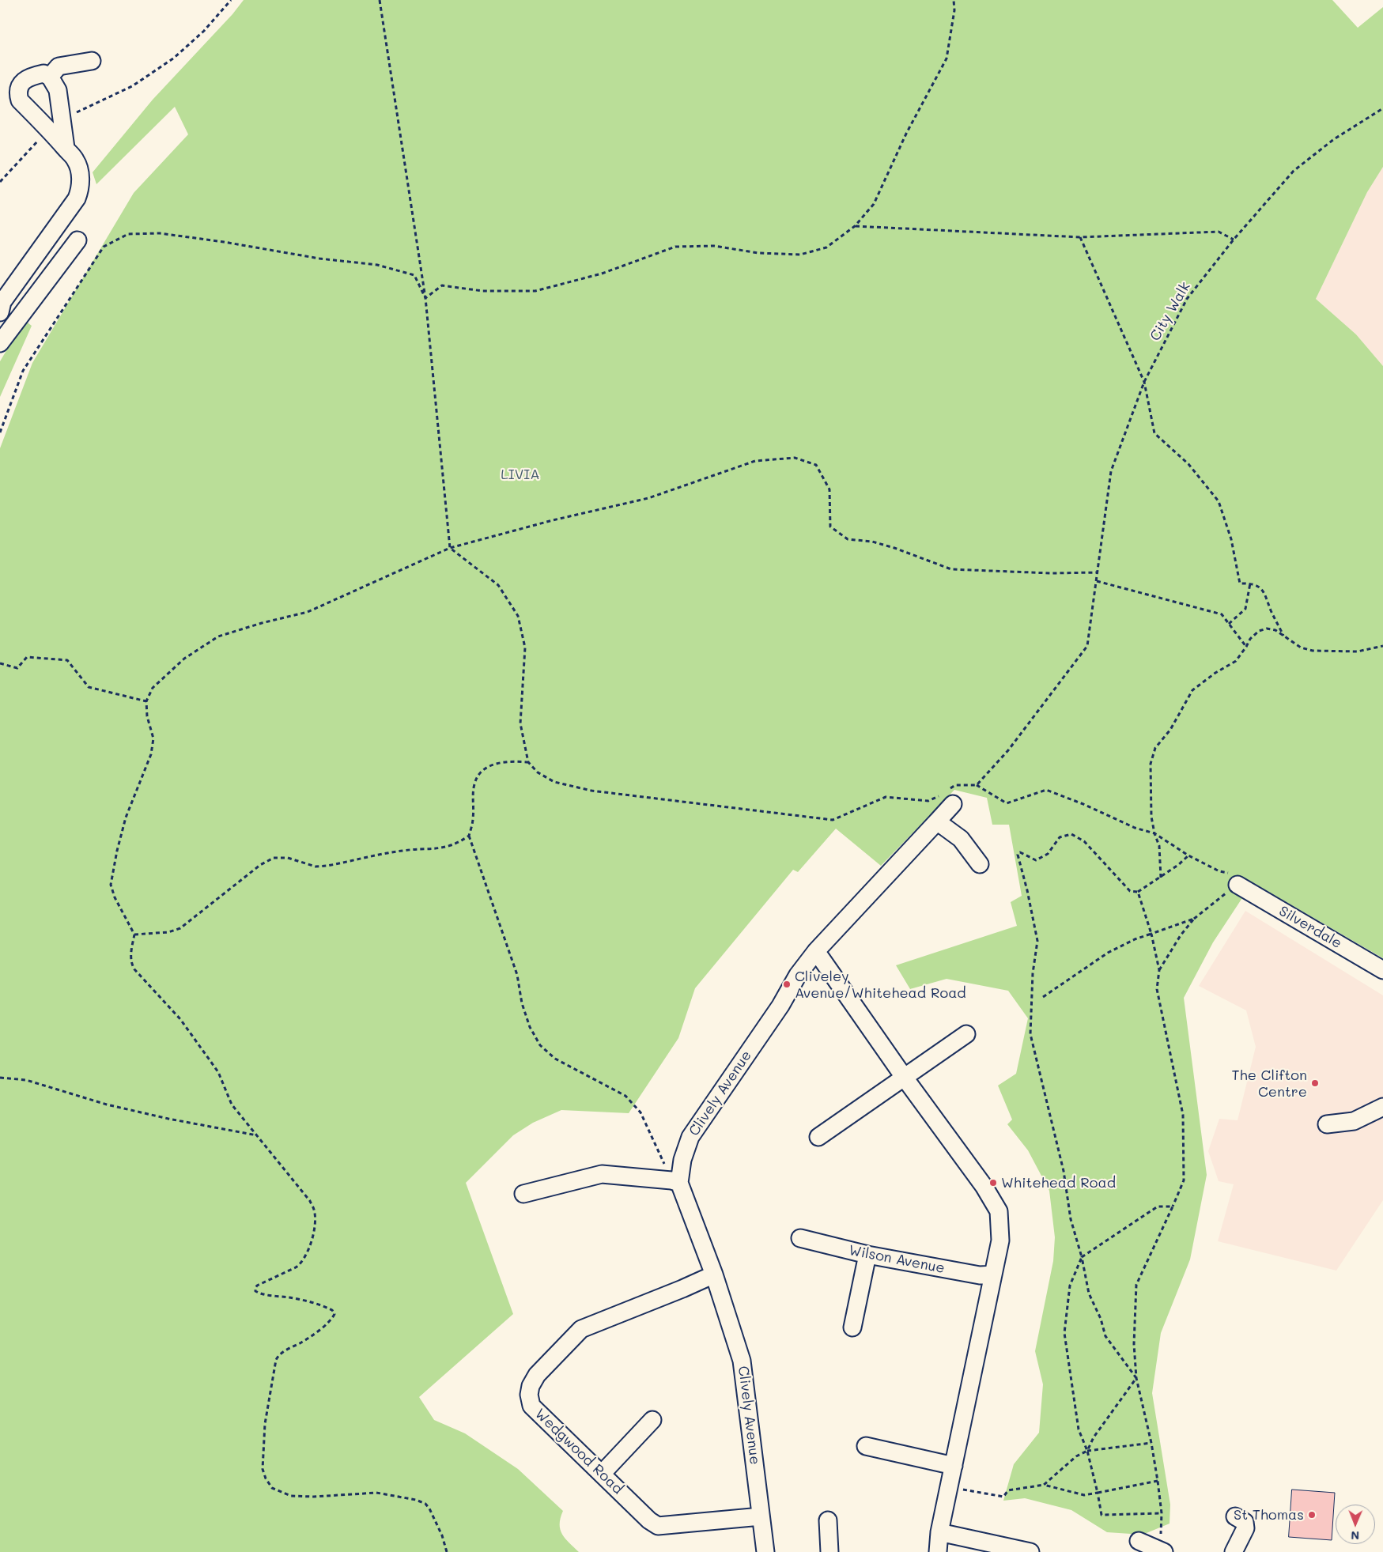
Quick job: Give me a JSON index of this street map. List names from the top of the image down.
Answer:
{
  "streets": {
    "street": [
      "Silverdale",
      "Clively Avenue",
      "Wilson Avenue",
      "Wedgwood Road"
    ],
    "path": ["City Walk"]
  },
  "crossings": [
    ["Clively Avenue", "Wedgwood Road"]
  ],
  "parks": ["LIVIA"],
  "places": [
    "Cliveley Avenue/Whitehead Road",
    "The Clifton Centre",
    "Whitehead Road",
    "St Thomas"
  ],
  "north": "bottom"
}
